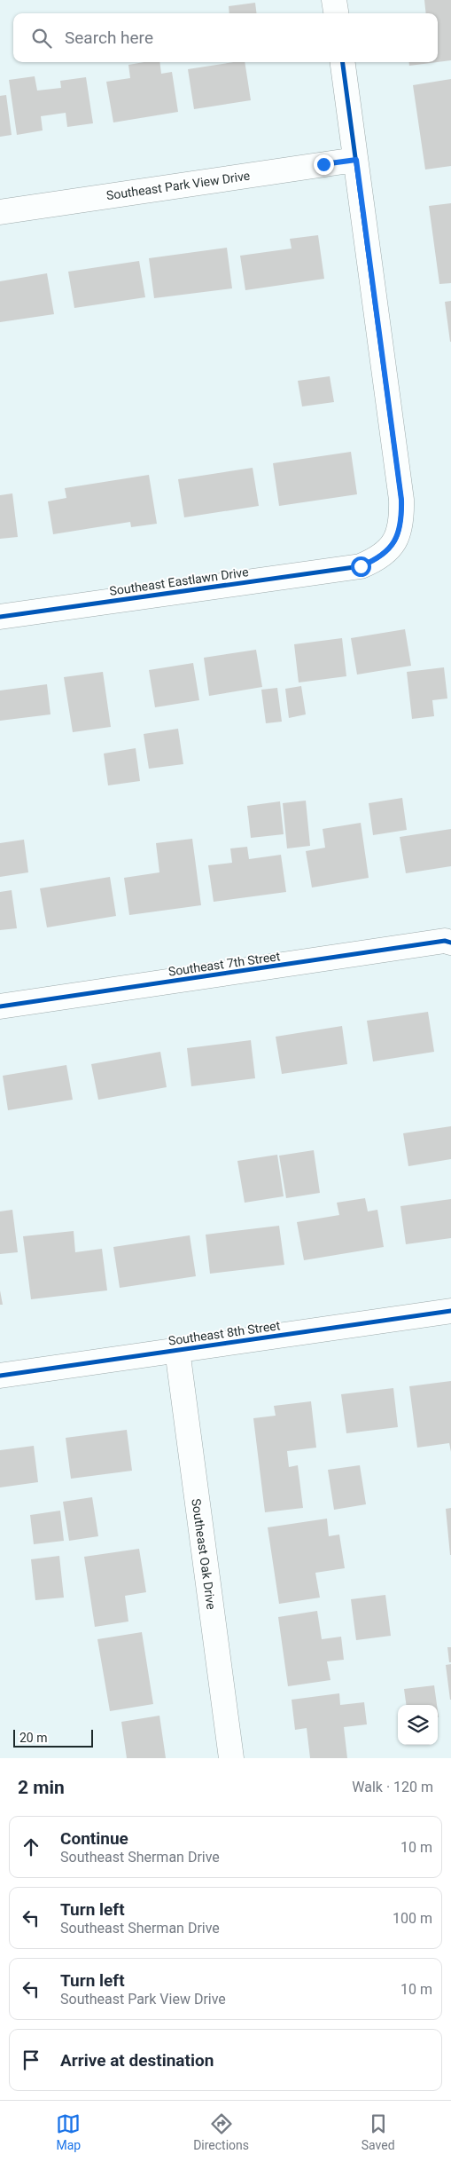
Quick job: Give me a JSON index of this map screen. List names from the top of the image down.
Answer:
{
  "streets": {
    "street": [
      "Southeast Park View Drive",
      "Southeast Eastlawn Drive",
      "Southeast 7th Street",
      "Southeast 8th Street",
      "Southeast Oak Drive"
    ]
  },
  "crossings": [
    ["Southeast Park View Drive", "Southeast Eastlawn Drive"],
    ["Southeast 8th Street", "Southeast Oak Drive"]
  ],
  "scale_bar": "20 m",
  "page": {
    "search": "Search here",
    "scale": "20 m",
    "heading": ["2 min", "Walk · 120 m"],
    "list": [
      ["Continue", "Southeast Sherman Drive", "10 m"],
      ["Turn left", "Southeast Sherman Drive", "100 m"],
      ["Turn left", "Southeast Park View Drive", "10 m"],
      "Arrive at destination"
    ],
    "nav": ["Map", "Directions", "Saved"]
  }
}
